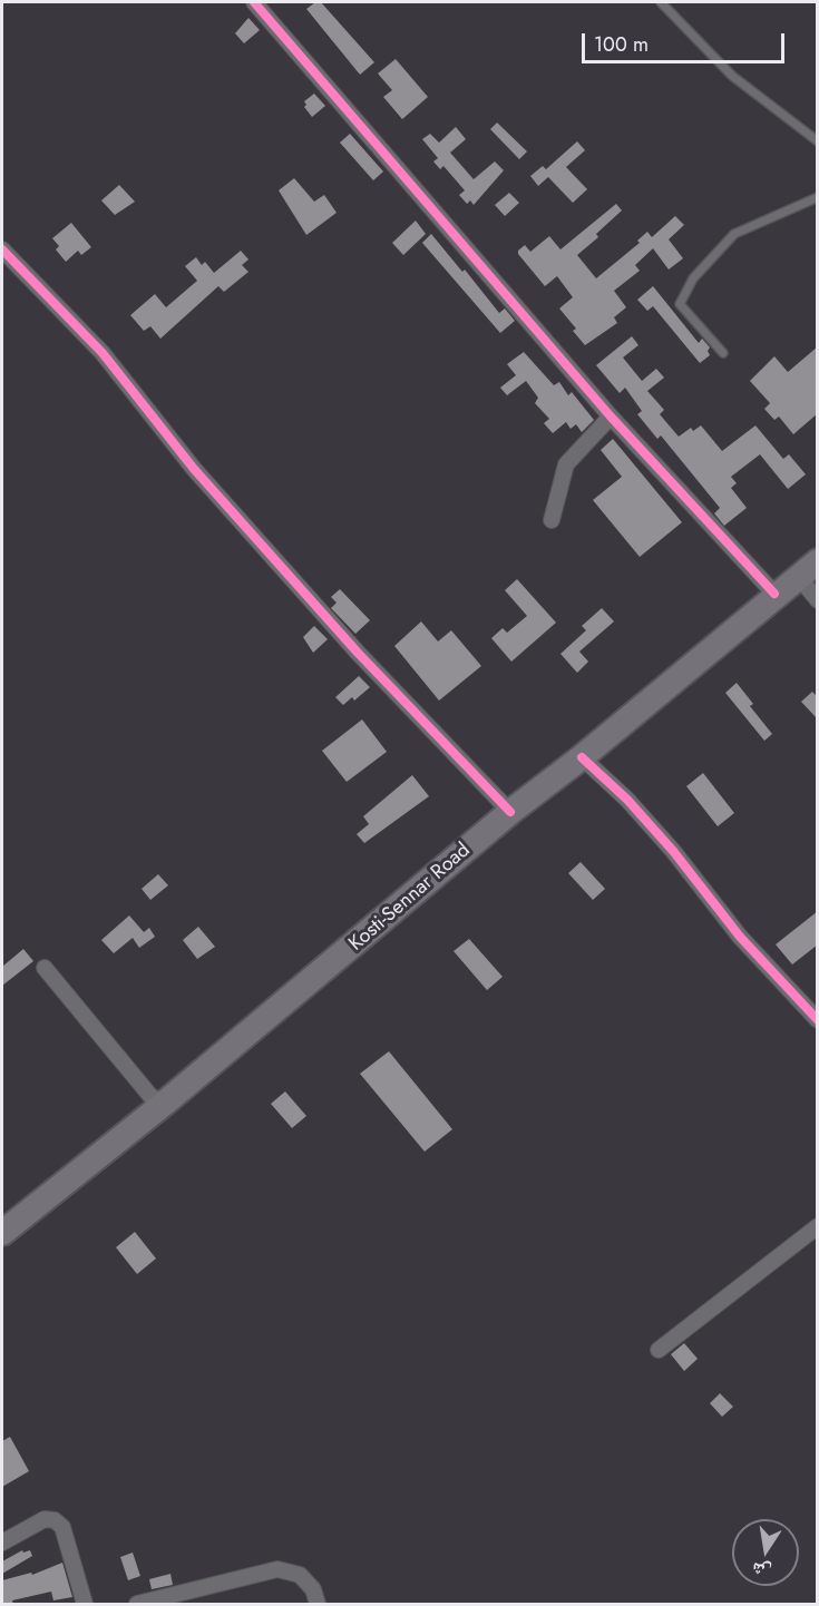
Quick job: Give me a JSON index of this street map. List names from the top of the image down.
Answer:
{
  "streets": {
    "highway": ["Kosti-Sennar Road"]
  },
  "scale_bar": "100 m",
  "north": "bottom"
}
